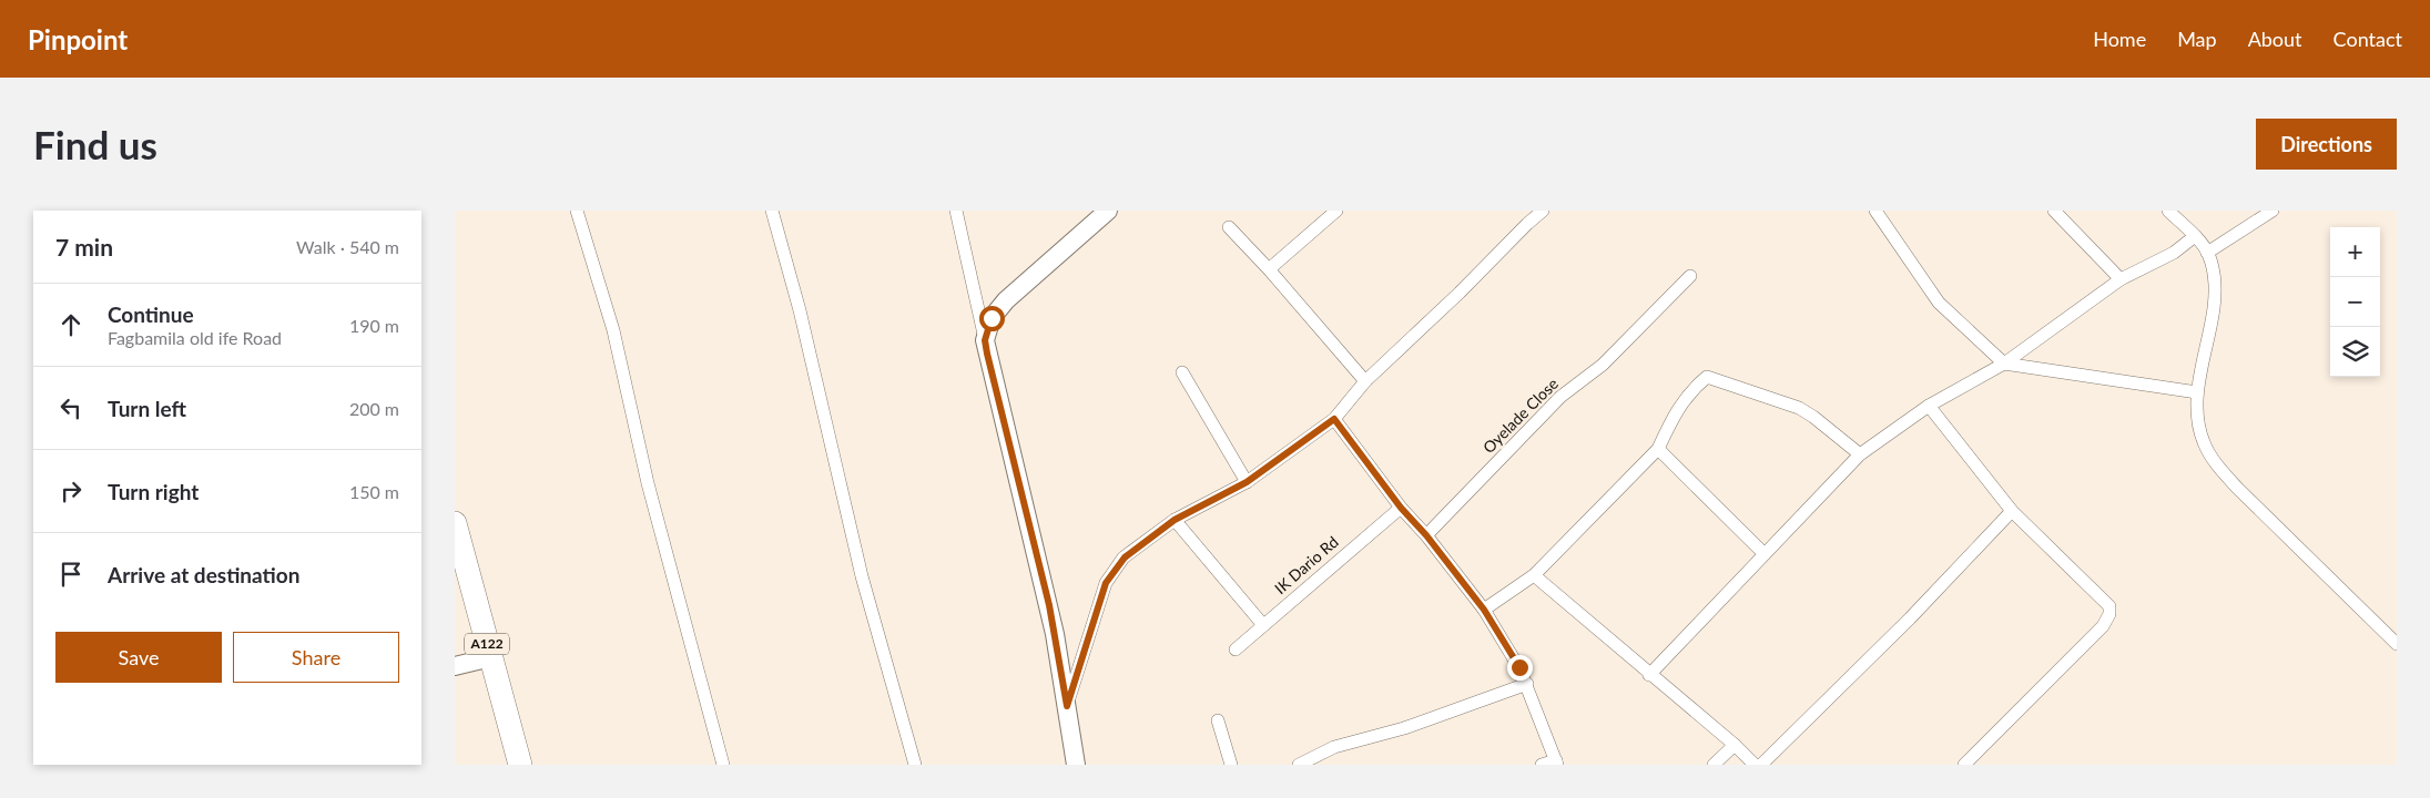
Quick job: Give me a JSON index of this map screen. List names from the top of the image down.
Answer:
{
  "streets": {
    "highway": ["A122"],
    "street": ["Oyelade Close", "IK Dario Rd"]
  },
  "page": {
    "header": "Pinpoint",
    "nav": [
      "Home",
      "Map",
      "About",
      "Contact"
    ],
    "buttons": [
      "Directions",
      ["Save", "Share"]
    ],
    "title": "Find us",
    "heading": ["7 min", "Walk · 540 m"],
    "map_buttons": ["+", "−"],
    "list": [
      ["Continue", "Fagbamila old ife Road", "190 m"],
      ["Turn left", "200 m"],
      ["Turn right", "150 m"],
      "Arrive at destination"
    ]
  }
}
